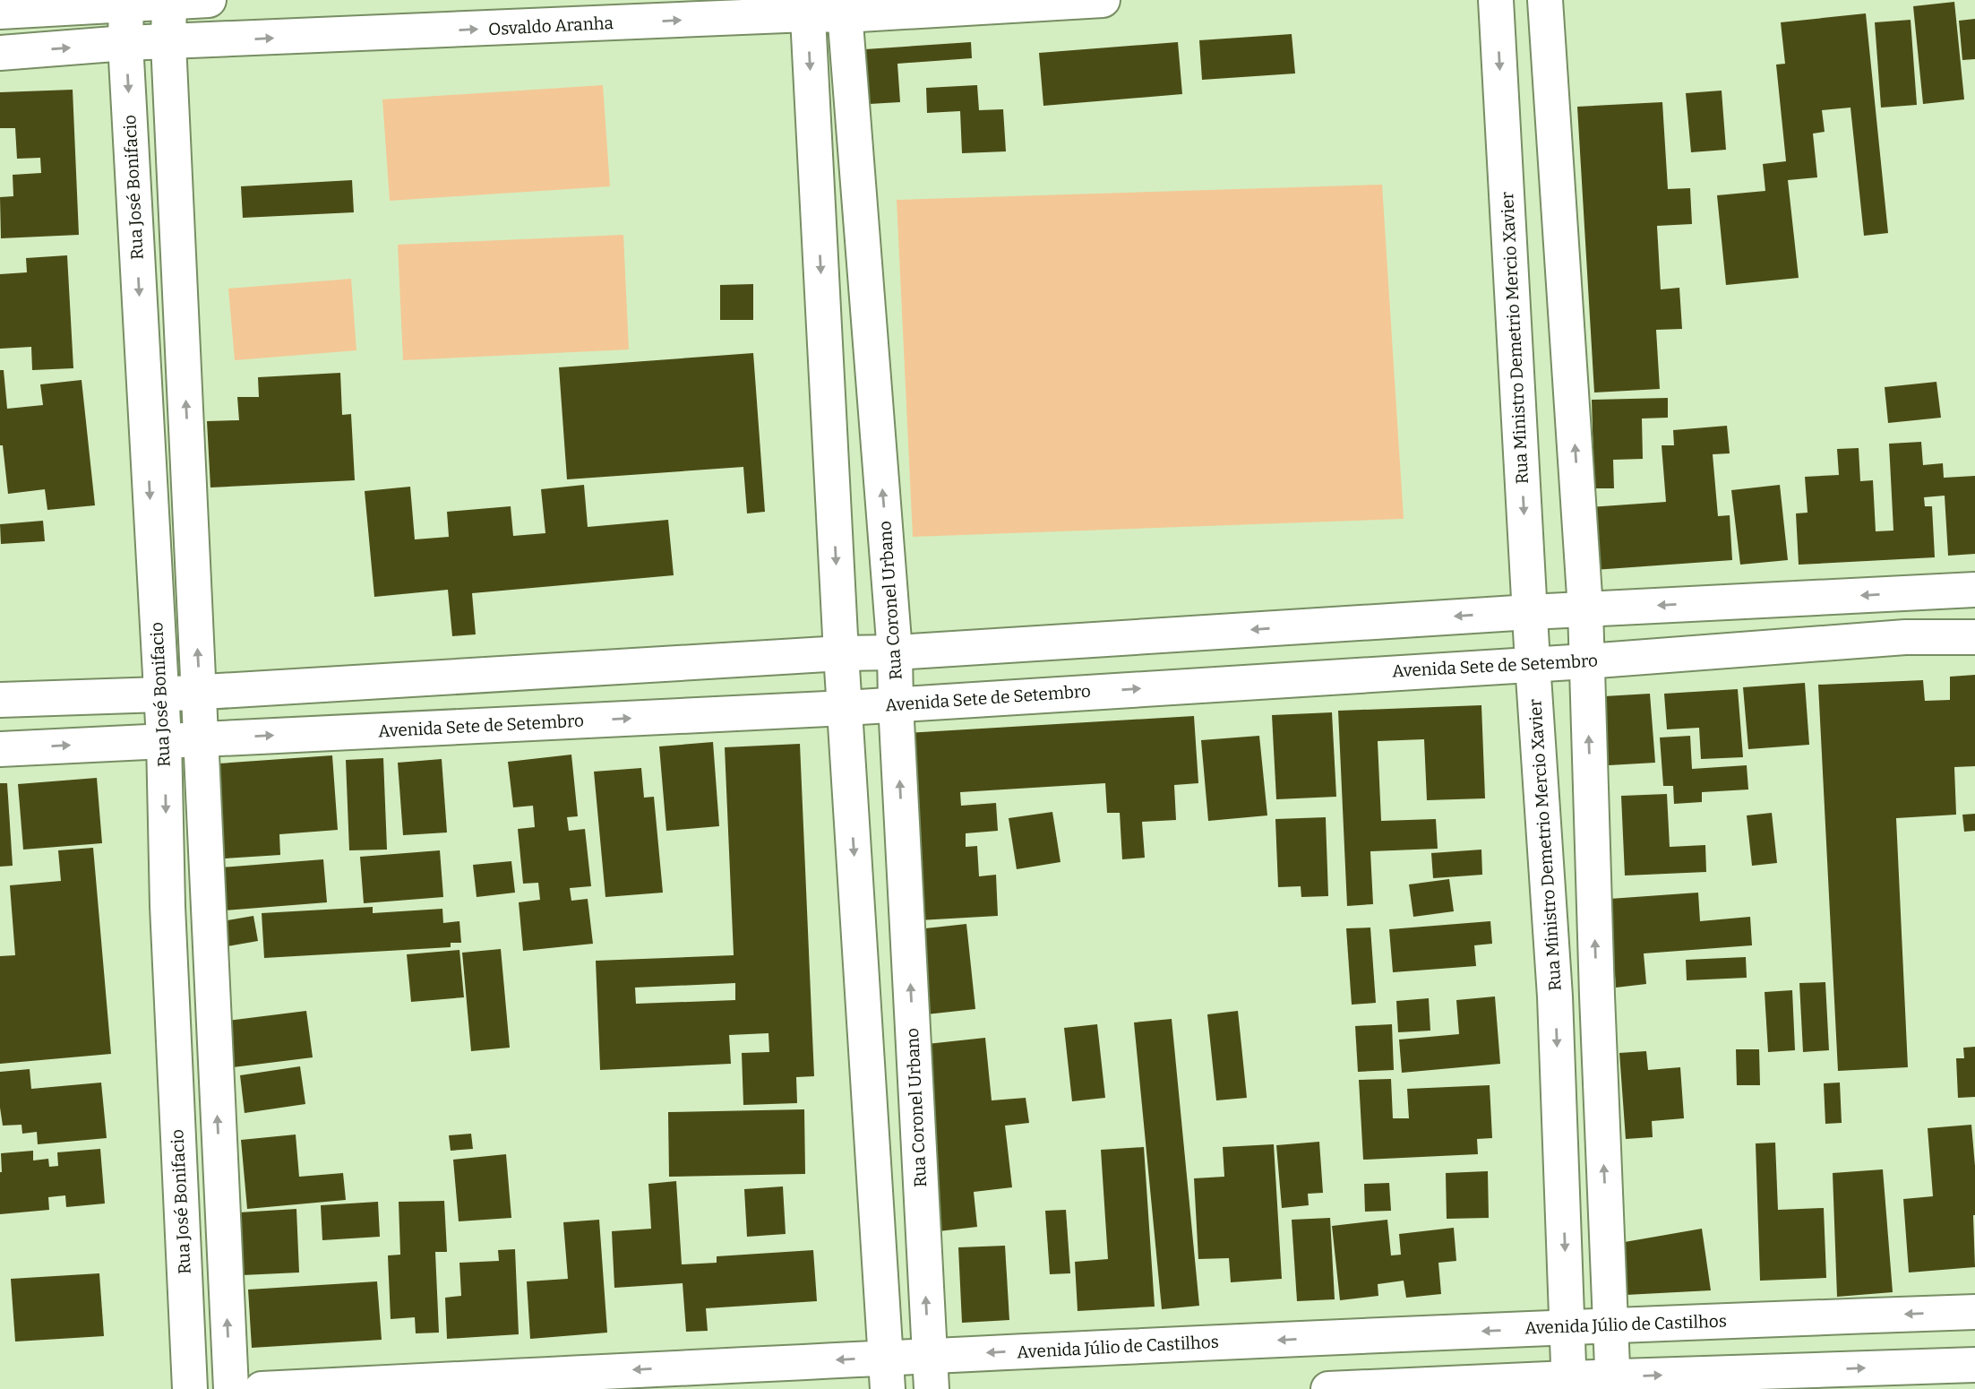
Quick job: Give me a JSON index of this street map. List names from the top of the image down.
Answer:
{
  "streets": {
    "street": [
      "Osvaldo Aranha",
      "Rua José Bonifacio",
      "Rua Ministro Demetrio Mercio Xavier",
      "Rua Coronel Urbano",
      "Avenida Sete de Setembro",
      "Avenida Júlio de Castilhos"
    ]
  },
  "crossings": [
    ["Osvaldo Aranha", "Rua José Bonifacio"],
    ["Osvaldo Aranha", "Rua Coronel Urbano"],
    ["Rua José Bonifacio", "Avenida Sete de Setembro"],
    ["Rua Ministro Demetrio Mercio Xavier", "Avenida Sete de Setembro"],
    ["Rua Ministro Demetrio Mercio Xavier", "Avenida Júlio de Castilhos"],
    ["Rua Coronel Urbano", "Avenida Sete de Setembro"],
    ["Rua Coronel Urbano", "Avenida Júlio de Castilhos"]
  ],
  "one_way": ["Osvaldo Aranha"]
}
